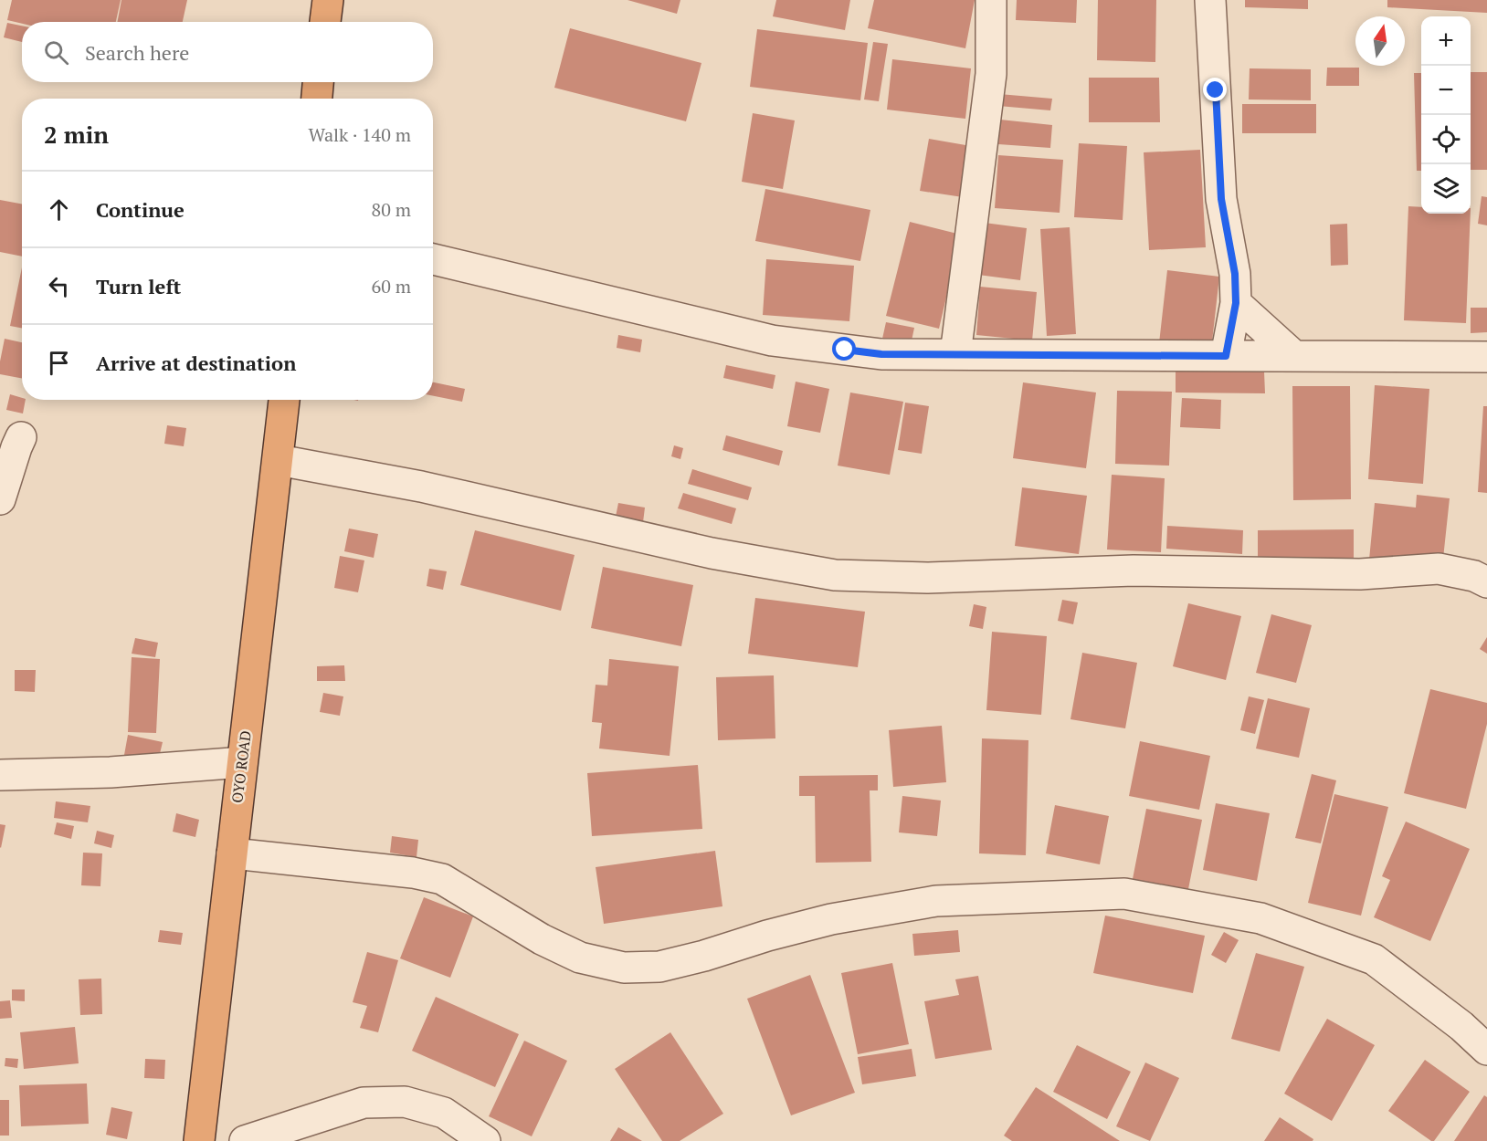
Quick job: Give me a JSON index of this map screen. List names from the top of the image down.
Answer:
{
  "streets": {
    "highway": ["OYO ROAD"]
  },
  "north": "top",
  "page": {
    "map_buttons": ["+", "−"],
    "search": "Search here",
    "heading": ["2 min", "Walk · 140 m"],
    "list": [
      ["Continue", "80 m"],
      ["Turn left", "60 m"],
      "Arrive at destination"
    ]
  }
}
